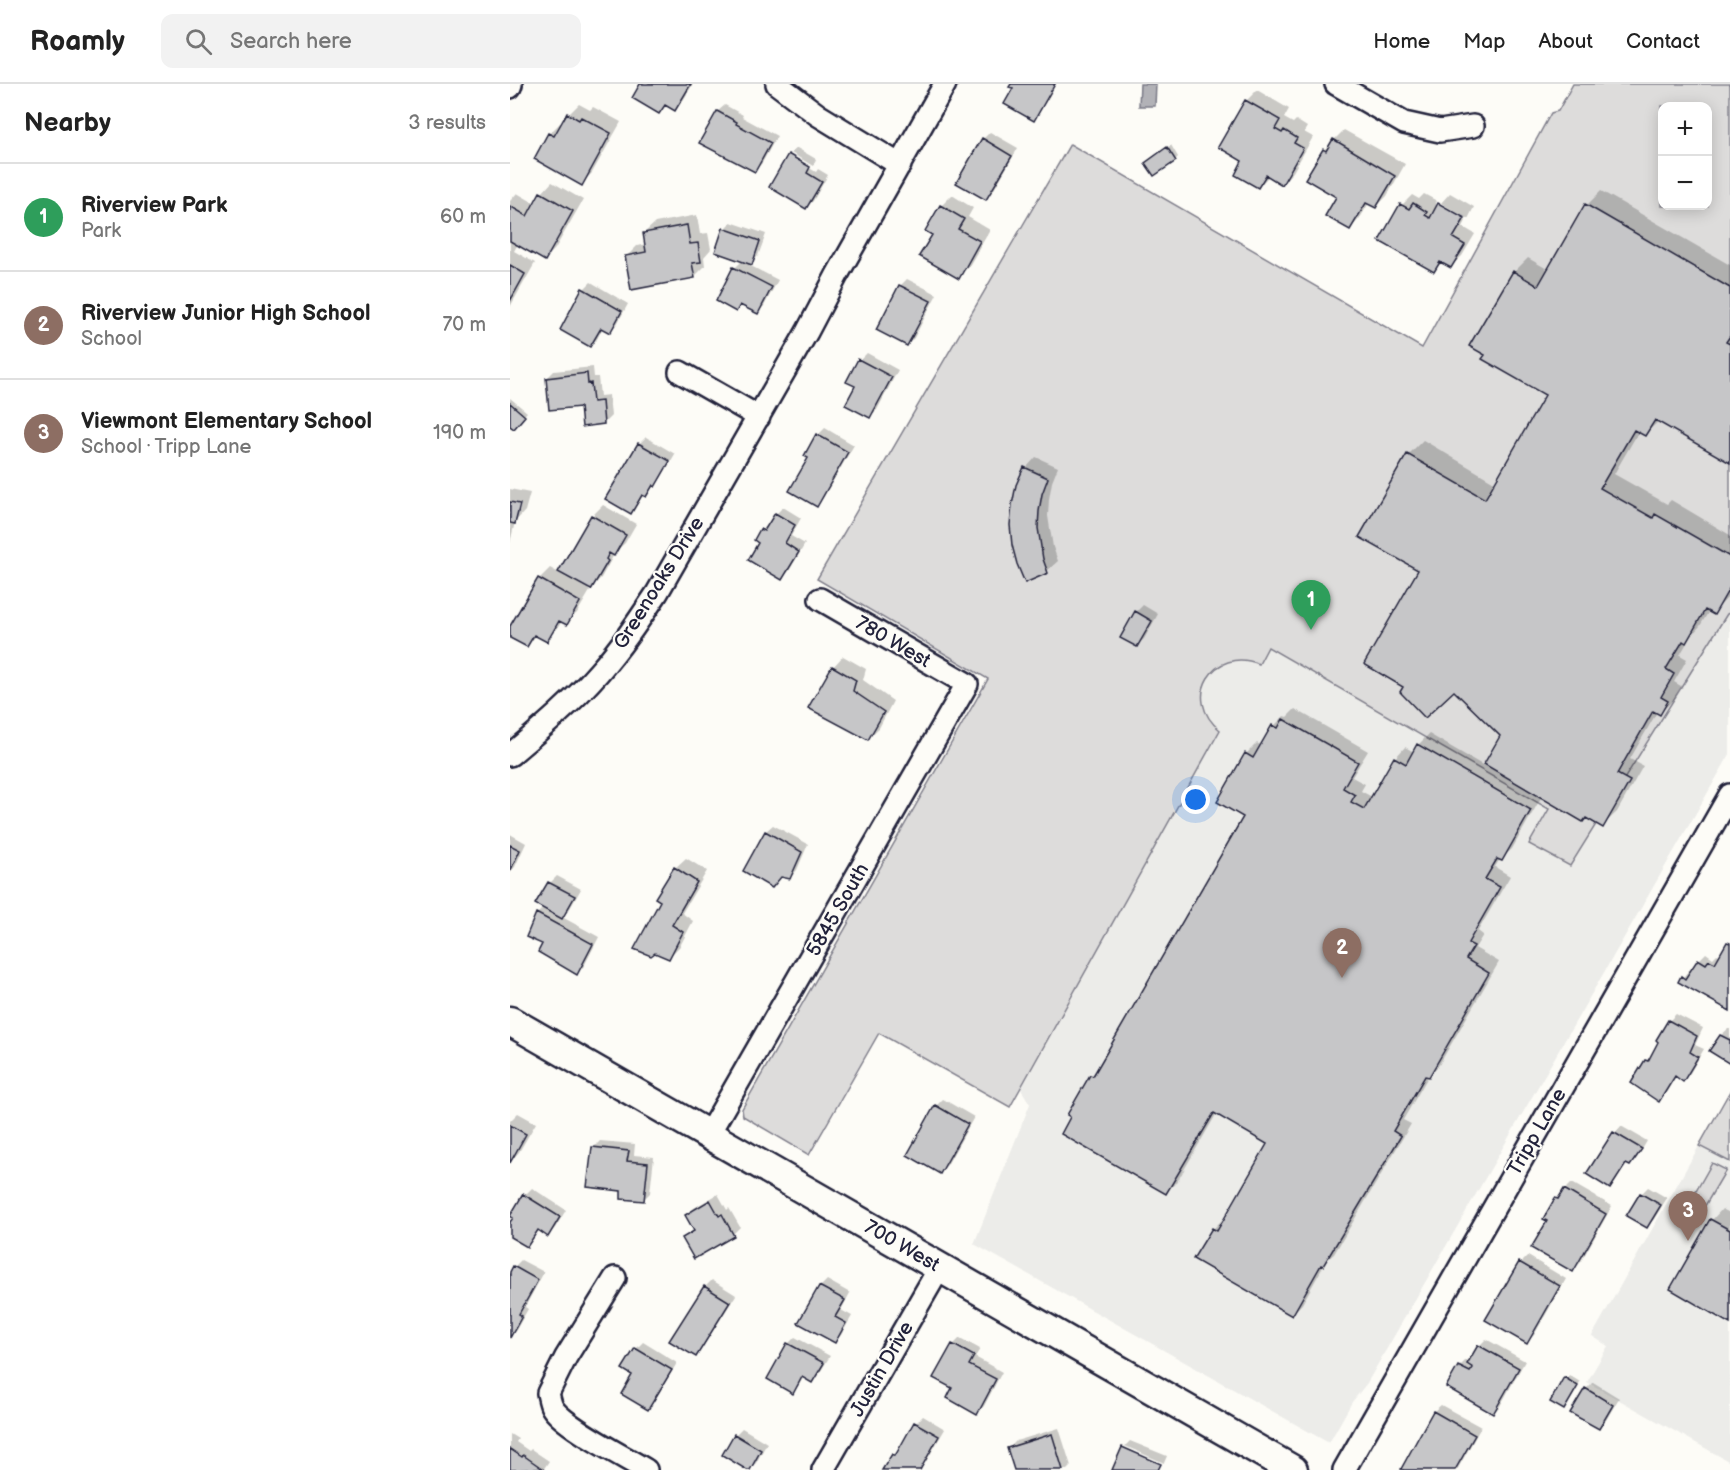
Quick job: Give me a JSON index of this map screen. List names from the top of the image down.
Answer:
{
  "streets": {
    "main road": ["700 West"],
    "street": [
      "Greenoaks Drive",
      "780 West",
      "5845 South",
      "Tripp Lane",
      "Justin Drive"
    ]
  },
  "crossings": [
    ["780 West", "5845 South"],
    ["5845 South", "700 West"],
    ["700 West", "Justin Drive"]
  ],
  "page": {
    "header": "Roamly",
    "search": "Search here",
    "nav": [
      "Home",
      "Map",
      "About",
      "Contact"
    ],
    "heading": ["Nearby", "3 results"],
    "map_buttons": ["+", "−"],
    "list": [
      {
        "mark": "1",
        "name": "Riverview Park",
        "note": "Park",
        "value": "60 m"
      },
      {
        "mark": "2",
        "name": "Riverview Junior High School",
        "note": "School",
        "value": "70 m"
      },
      {
        "mark": "3",
        "name": "Viewmont Elementary School",
        "note": "School · Tripp Lane",
        "value": "190 m"
      }
    ],
    "pins": ["1", "2", "3"]
  }
}
